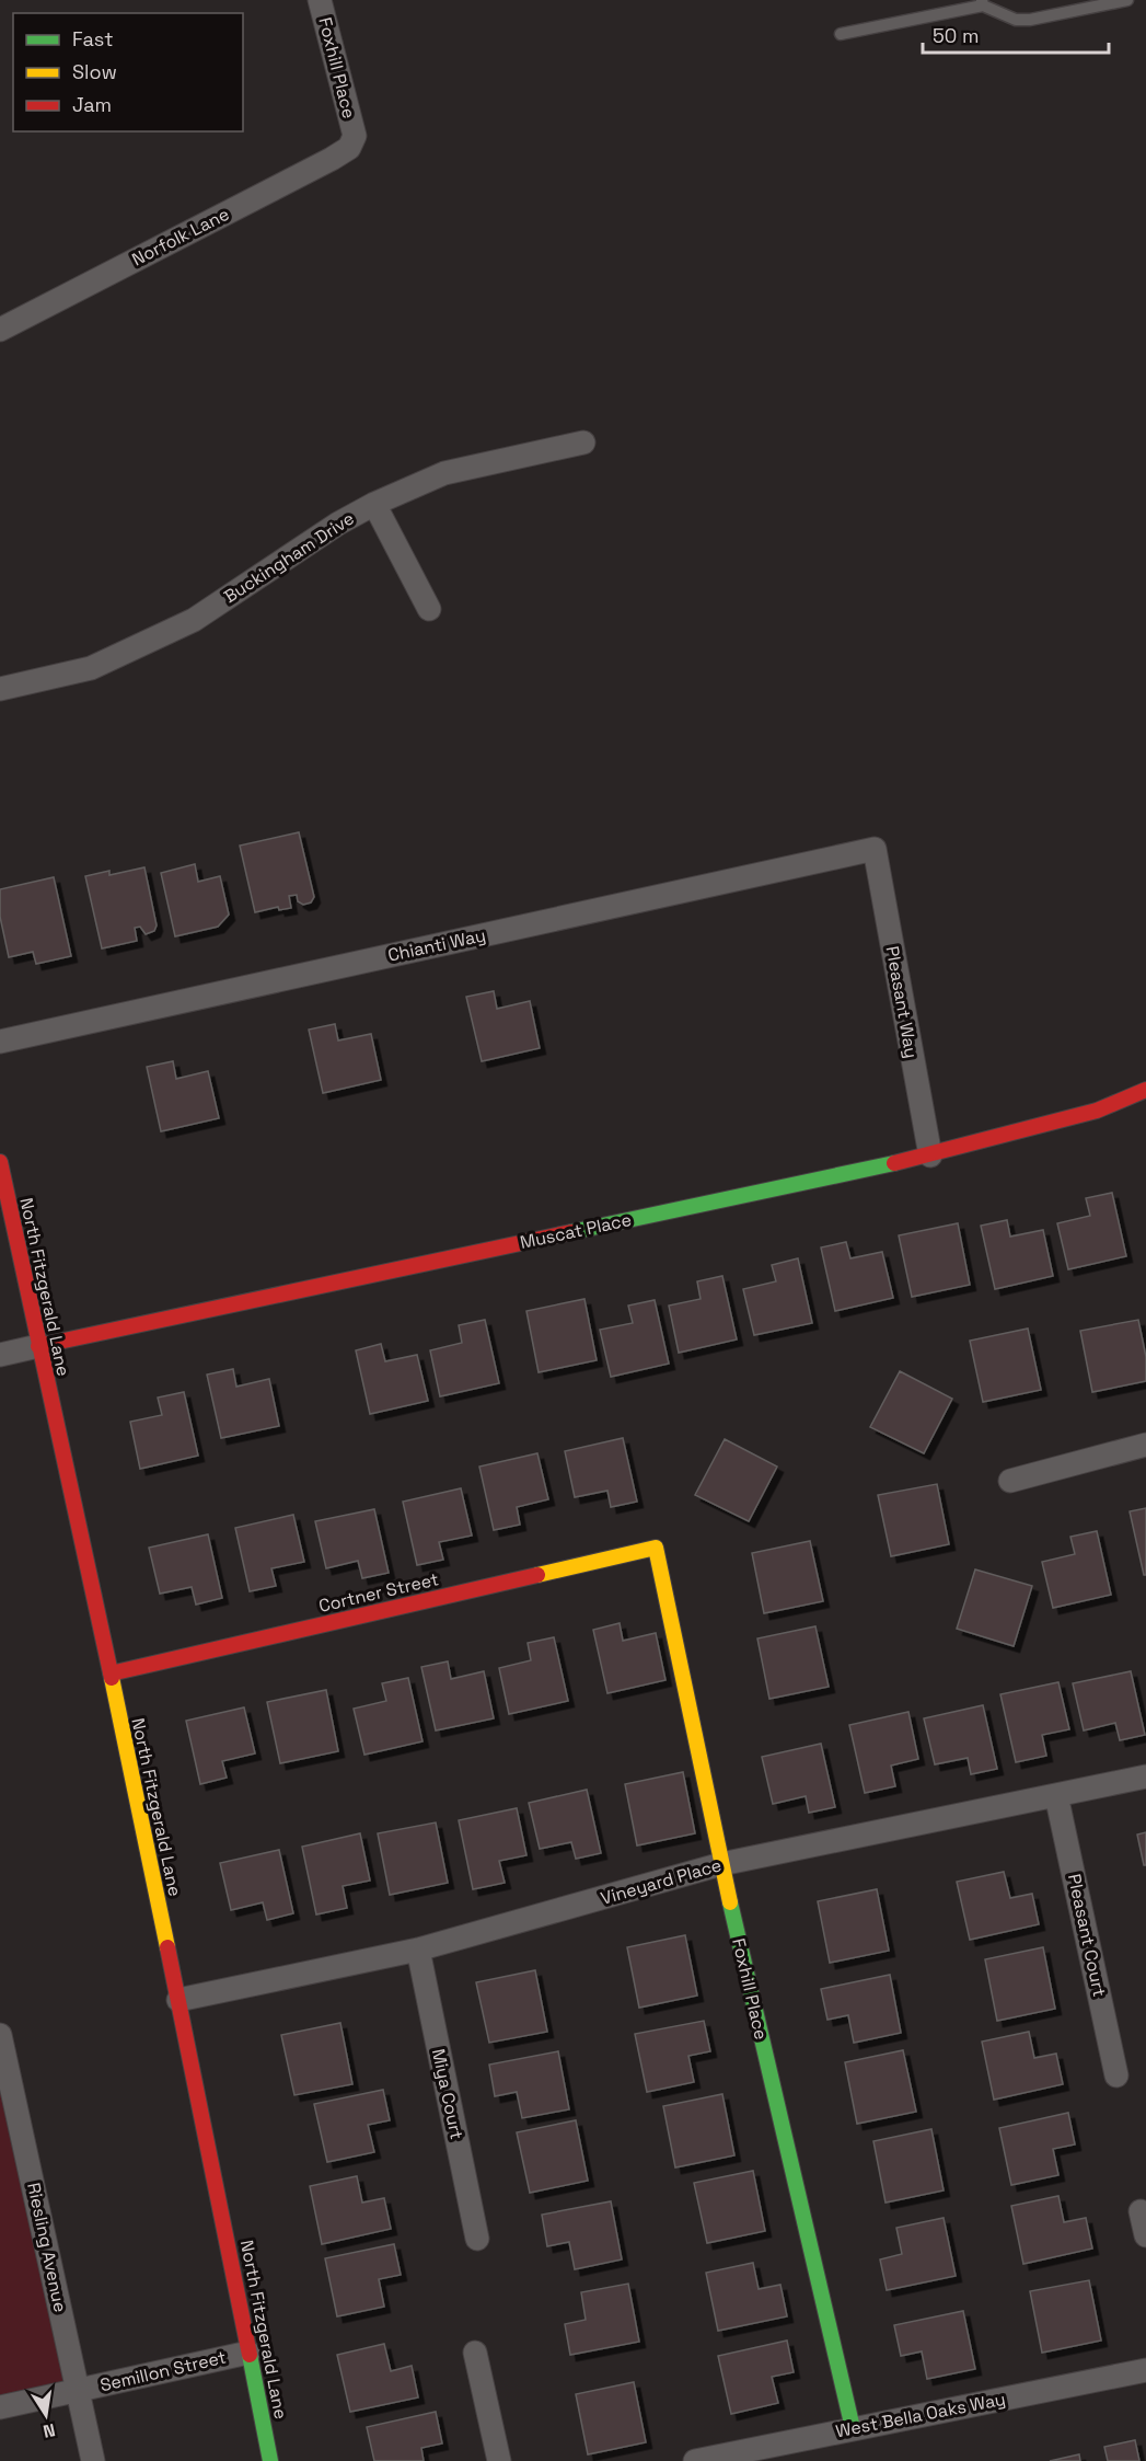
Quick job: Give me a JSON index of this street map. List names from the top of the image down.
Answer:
{
  "streets": {
    "street": [
      "Foxhill Place",
      "Norfolk Lane",
      "Buckingham Drive",
      "Chianti Way",
      "Pleasant Way",
      "Muscat Place",
      "North Fitzgerald Lane",
      "Cortner Street",
      "Vineyard Place",
      "Pleasant Court",
      "Miya Court",
      "Riesling Avenue",
      "Semillon Street",
      "West Bella Oaks Way"
    ]
  },
  "crossings": [
    ["Foxhill Place", "Norfolk Lane"],
    ["Foxhill Place", "Cortner Street"],
    ["Foxhill Place", "Vineyard Place"],
    ["Foxhill Place", "West Bella Oaks Way"],
    ["Chianti Way", "Pleasant Way"],
    ["Pleasant Way", "Muscat Place"],
    ["Muscat Place", "North Fitzgerald Lane"],
    ["North Fitzgerald Lane", "Cortner Street"],
    ["North Fitzgerald Lane", "Vineyard Place"],
    ["North Fitzgerald Lane", "Semillon Street"],
    ["Vineyard Place", "Pleasant Court"],
    ["Vineyard Place", "Miya Court"],
    ["Riesling Avenue", "Semillon Street"]
  ],
  "legend": ["Fast", "Slow", "Jam"],
  "scale_bar": "50 m",
  "north": "bottom"
}
